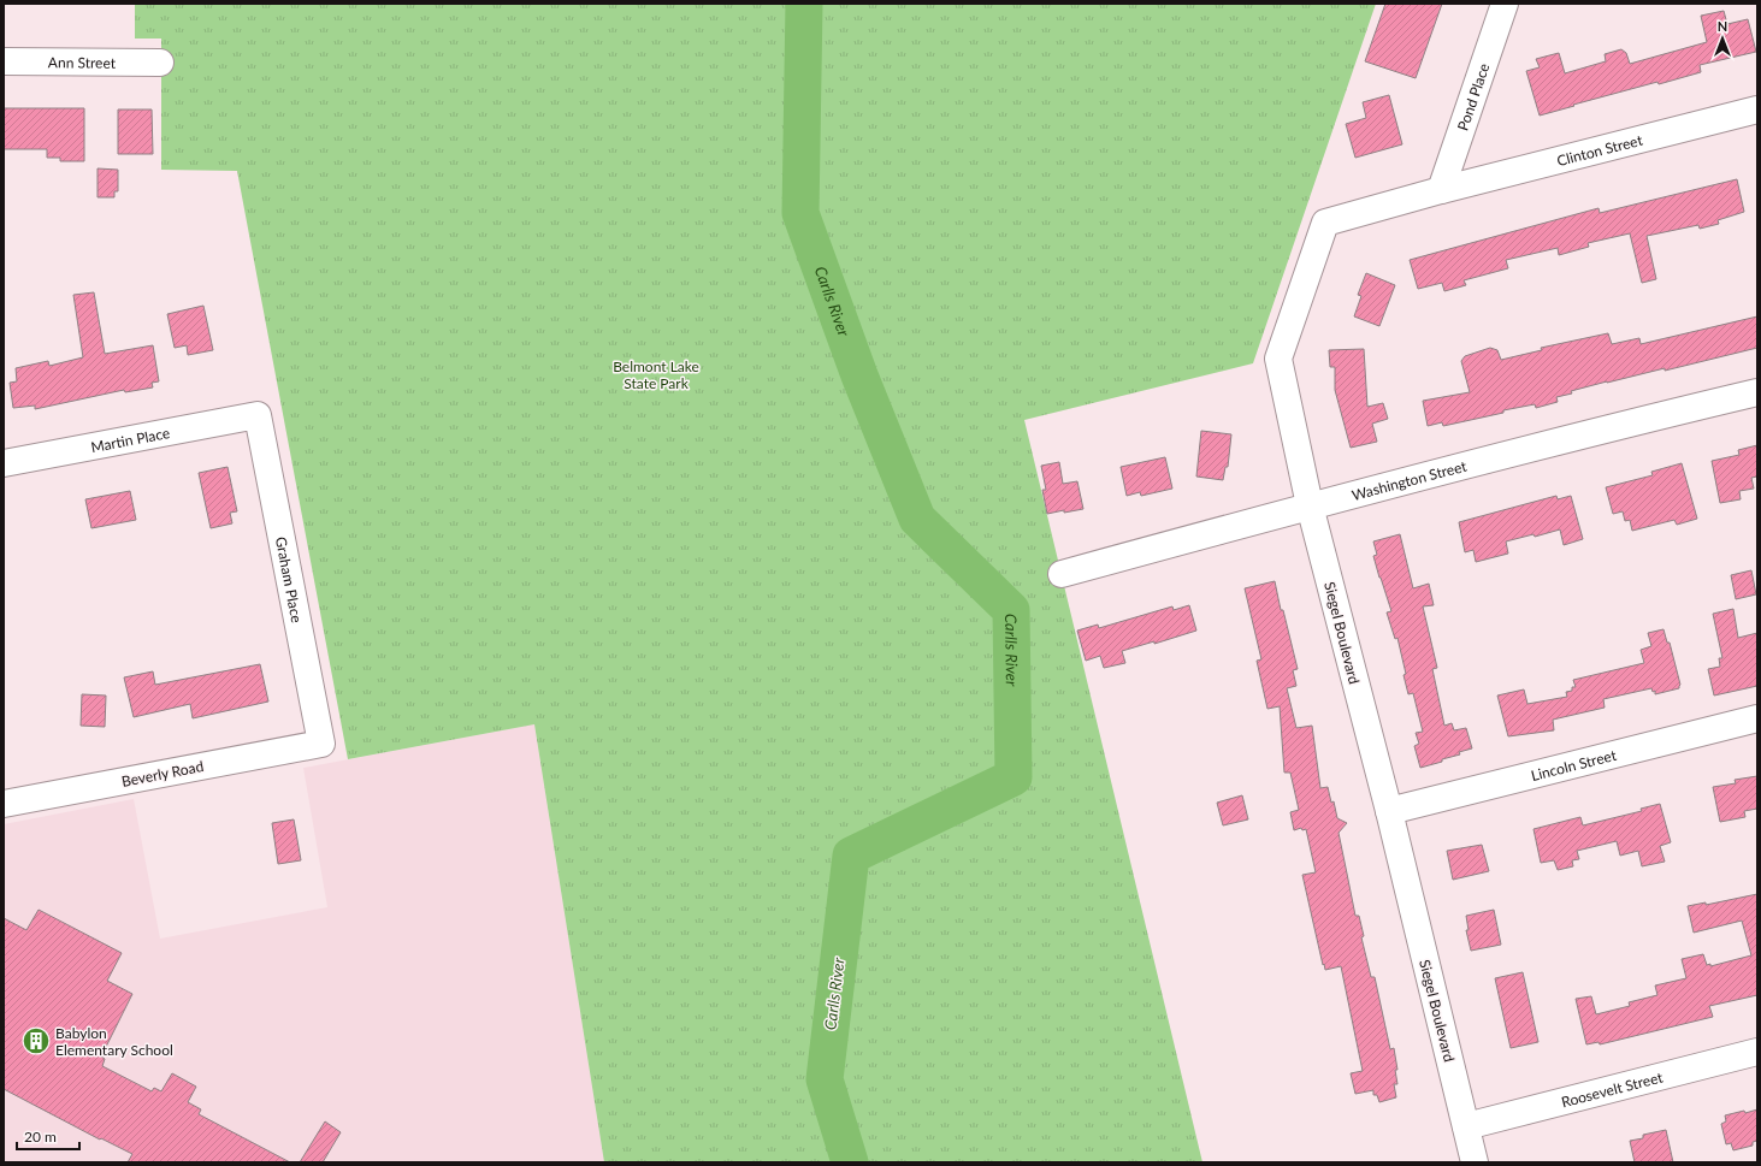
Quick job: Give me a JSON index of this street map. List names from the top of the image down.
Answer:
{
  "streets": {
    "street": [
      "Ann Street",
      "Pond Place",
      "Clinton Street",
      "Martin Place",
      "Washington Street",
      "Graham Place",
      "Siegel Boulevard",
      "Lincoln Street",
      "Beverly Road",
      "Roosevelt Street"
    ]
  },
  "crossings": [
    ["Pond Place", "Clinton Street"],
    ["Pond Place", "Siegel Boulevard"],
    ["Clinton Street", "Siegel Boulevard"],
    ["Martin Place", "Graham Place"],
    ["Washington Street", "Siegel Boulevard"],
    ["Graham Place", "Beverly Road"],
    ["Siegel Boulevard", "Lincoln Street"],
    ["Siegel Boulevard", "Roosevelt Street"]
  ],
  "water": ["Carlls River"],
  "parks": ["Belmont Lake State Park"],
  "places": {
    "building": ["Babylon Elementary School"]
  },
  "scale_bar": "20 m",
  "north": "top"
}
